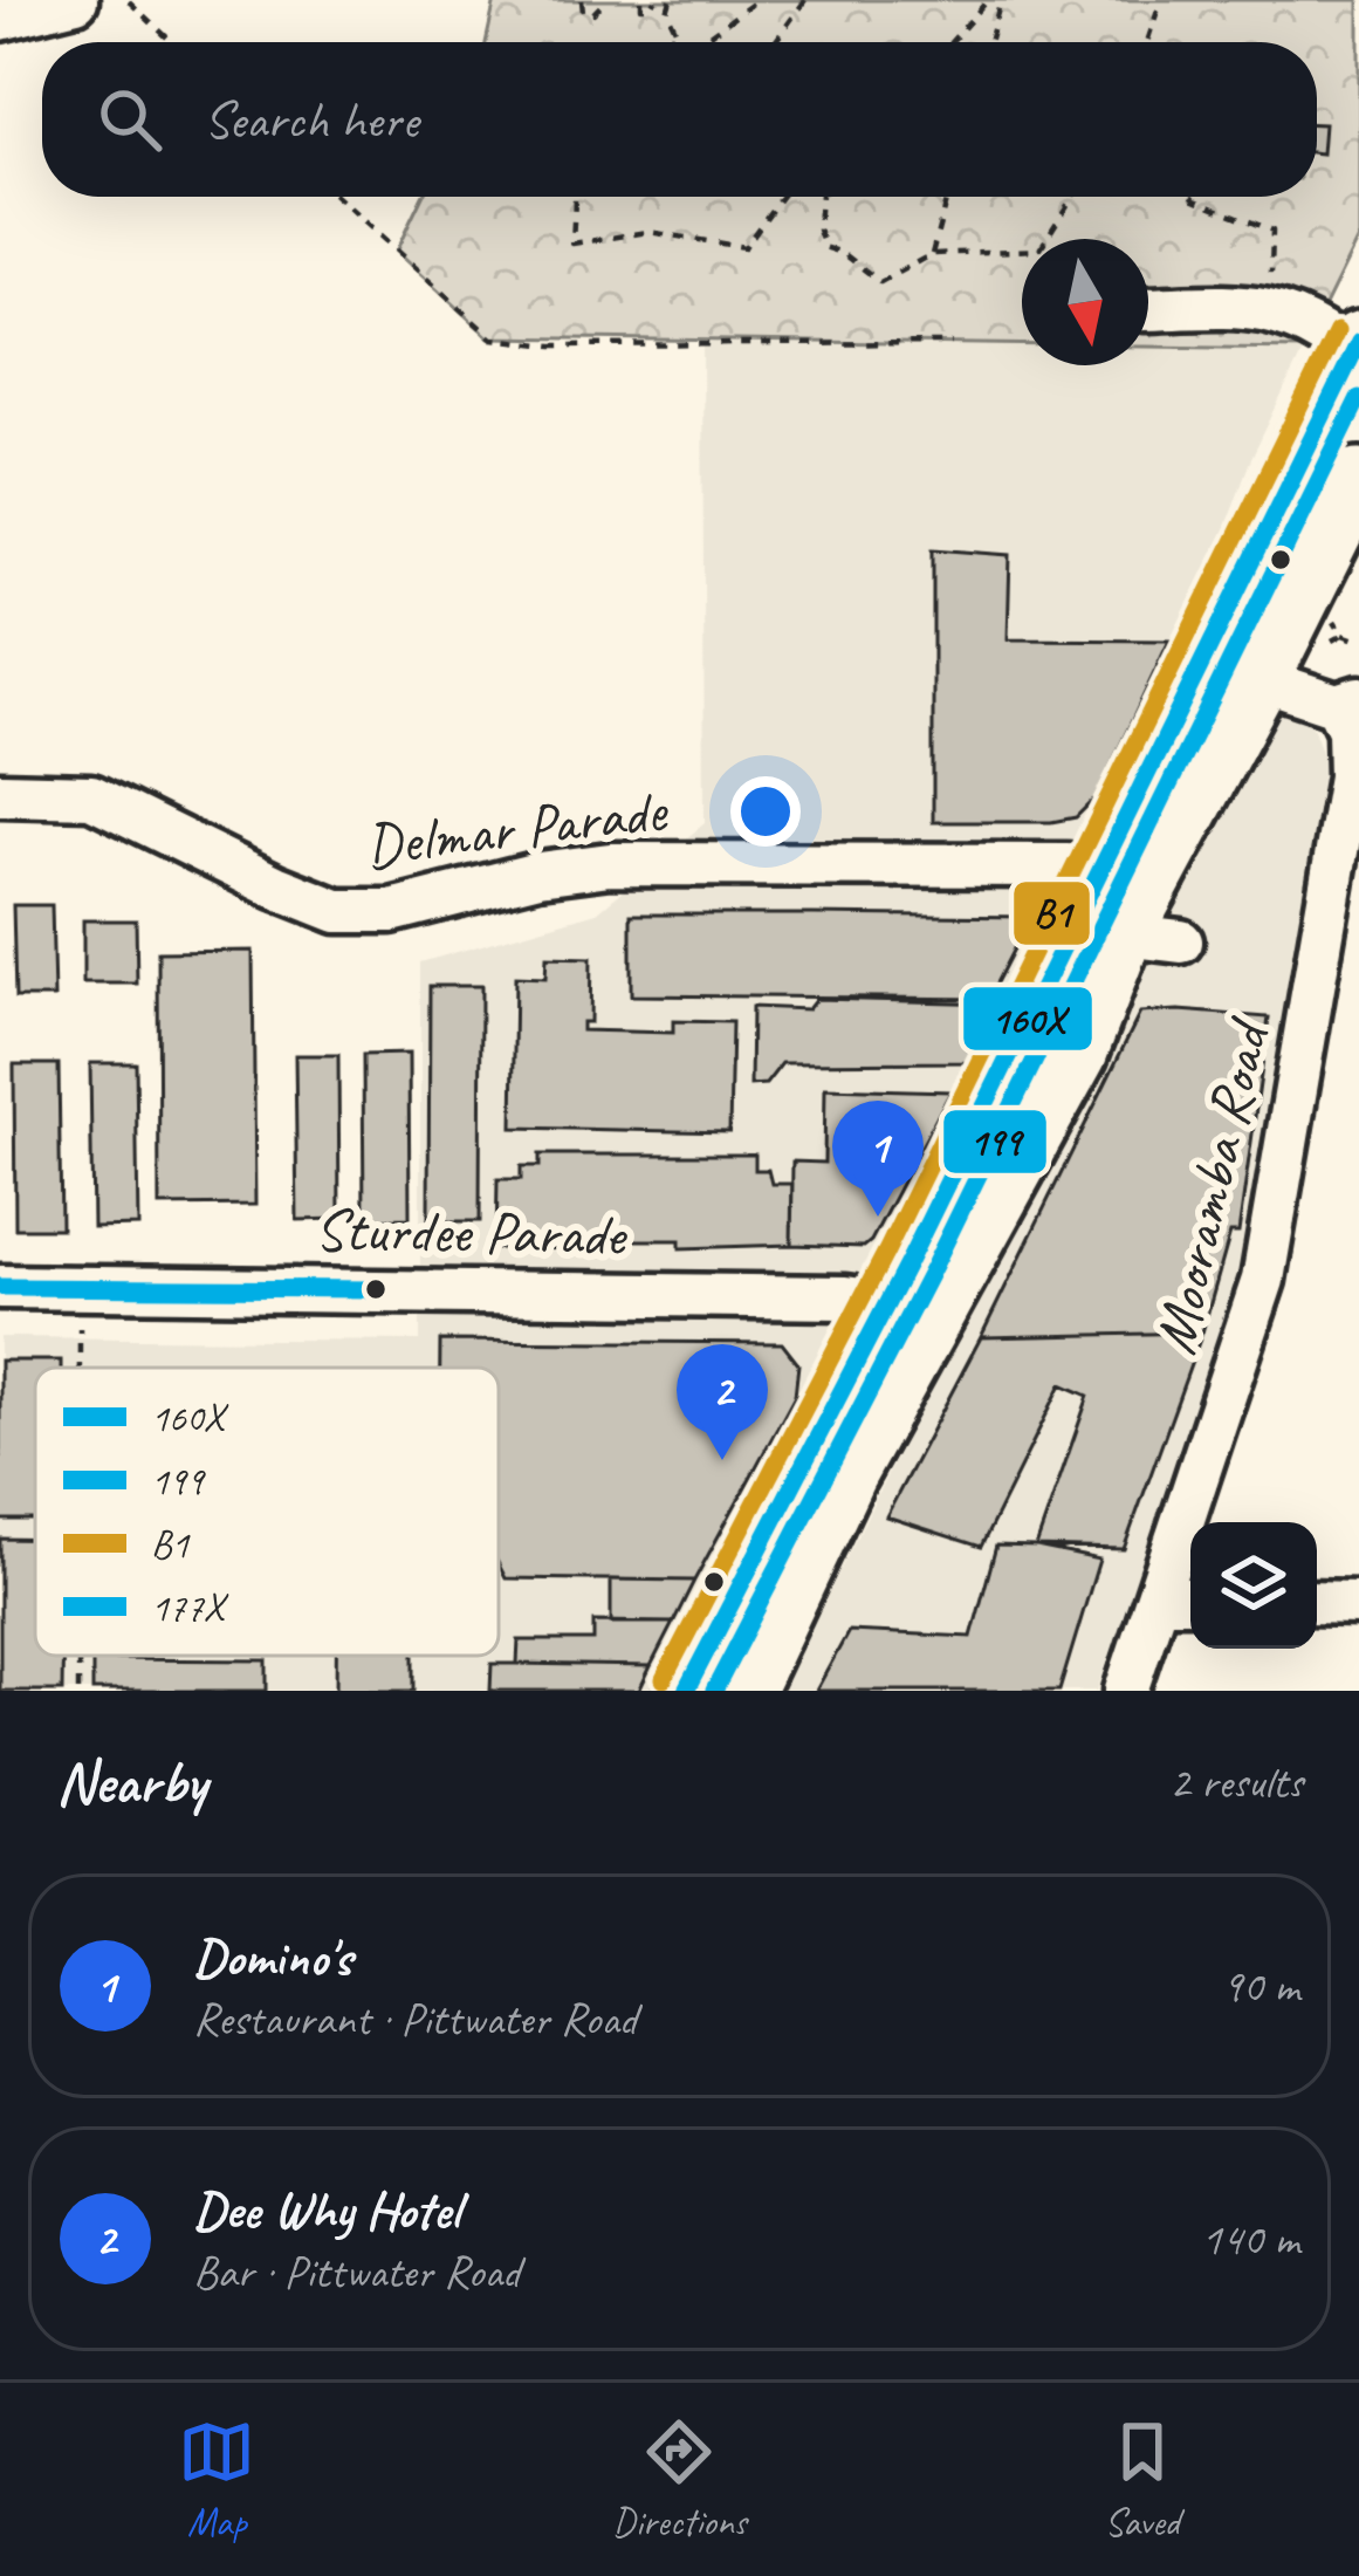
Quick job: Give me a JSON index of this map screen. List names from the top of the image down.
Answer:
{
  "streets": {
    "street": ["Delmar Parade", "Mooramba Road", "Sturdee Parade"]
  },
  "lines": [
    "transit line B1",
    "transit line 160X",
    "transit line 199",
    "transit line 177X"
  ],
  "legend": [
    "160X",
    "199",
    "B1",
    "177X"
  ],
  "north": "bottom",
  "page": {
    "search": "Search here",
    "pins": ["1", "2"],
    "heading": ["Nearby", "2 results"],
    "list": [
      {
        "mark": "1",
        "name": "Domino's",
        "note": "Restaurant · Pittwater Road",
        "value": "90 m"
      },
      {
        "mark": "2",
        "name": "Dee Why Hotel",
        "note": "Bar · Pittwater Road",
        "value": "140 m"
      }
    ],
    "nav": ["Map", "Directions", "Saved"]
  }
}
